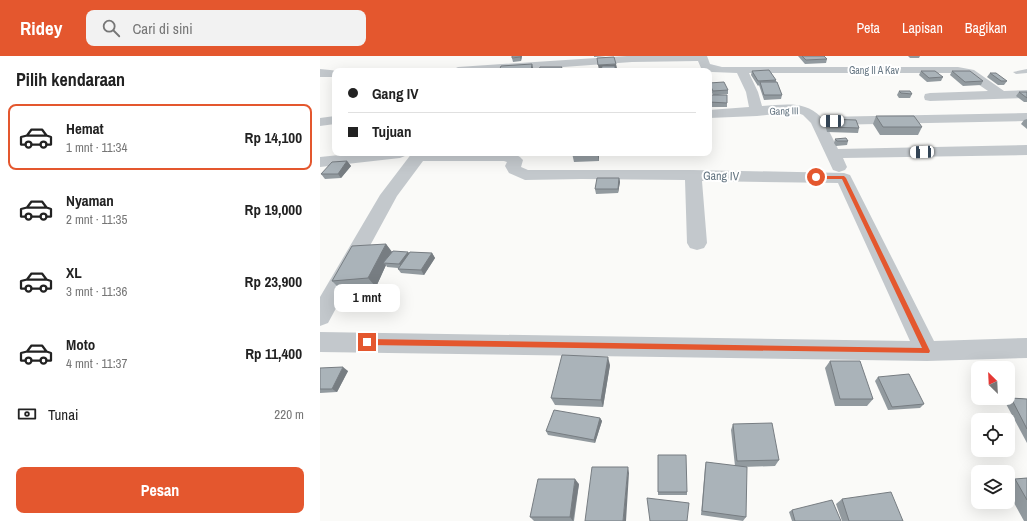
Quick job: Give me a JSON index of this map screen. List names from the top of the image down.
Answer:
{
  "streets": {
    "street": ["Gang II A Kav", "Gang III", "Gang IV"]
  },
  "crossings": [
    ["Gang III", "Gang IV"]
  ],
  "north": "top left",
  "page": {
    "header": "Ridey",
    "search": "Cari di sini",
    "nav": ["Peta", "Lapisan", "Bagikan"],
    "heading": "Pilih kendaraan",
    "banner": ["Gang IV", "Tujuan"],
    "list": [
      {
        "name": "Hemat",
        "note": "1 mnt · 11:34",
        "value": "Rp 14,100"
      },
      {
        "name": "Nyaman",
        "note": "2 mnt · 11:35",
        "value": "Rp 19,000"
      },
      {
        "name": "XL",
        "note": "3 mnt · 11:36",
        "value": "Rp 23,900"
      },
      {
        "name": "Moto",
        "note": "4 mnt · 11:37",
        "value": "Rp 11,400"
      }
    ],
    "bubble": "1 mnt",
    "pay": ["Tunai", "220 m"],
    "buttons": "Pesan"
  }
}
